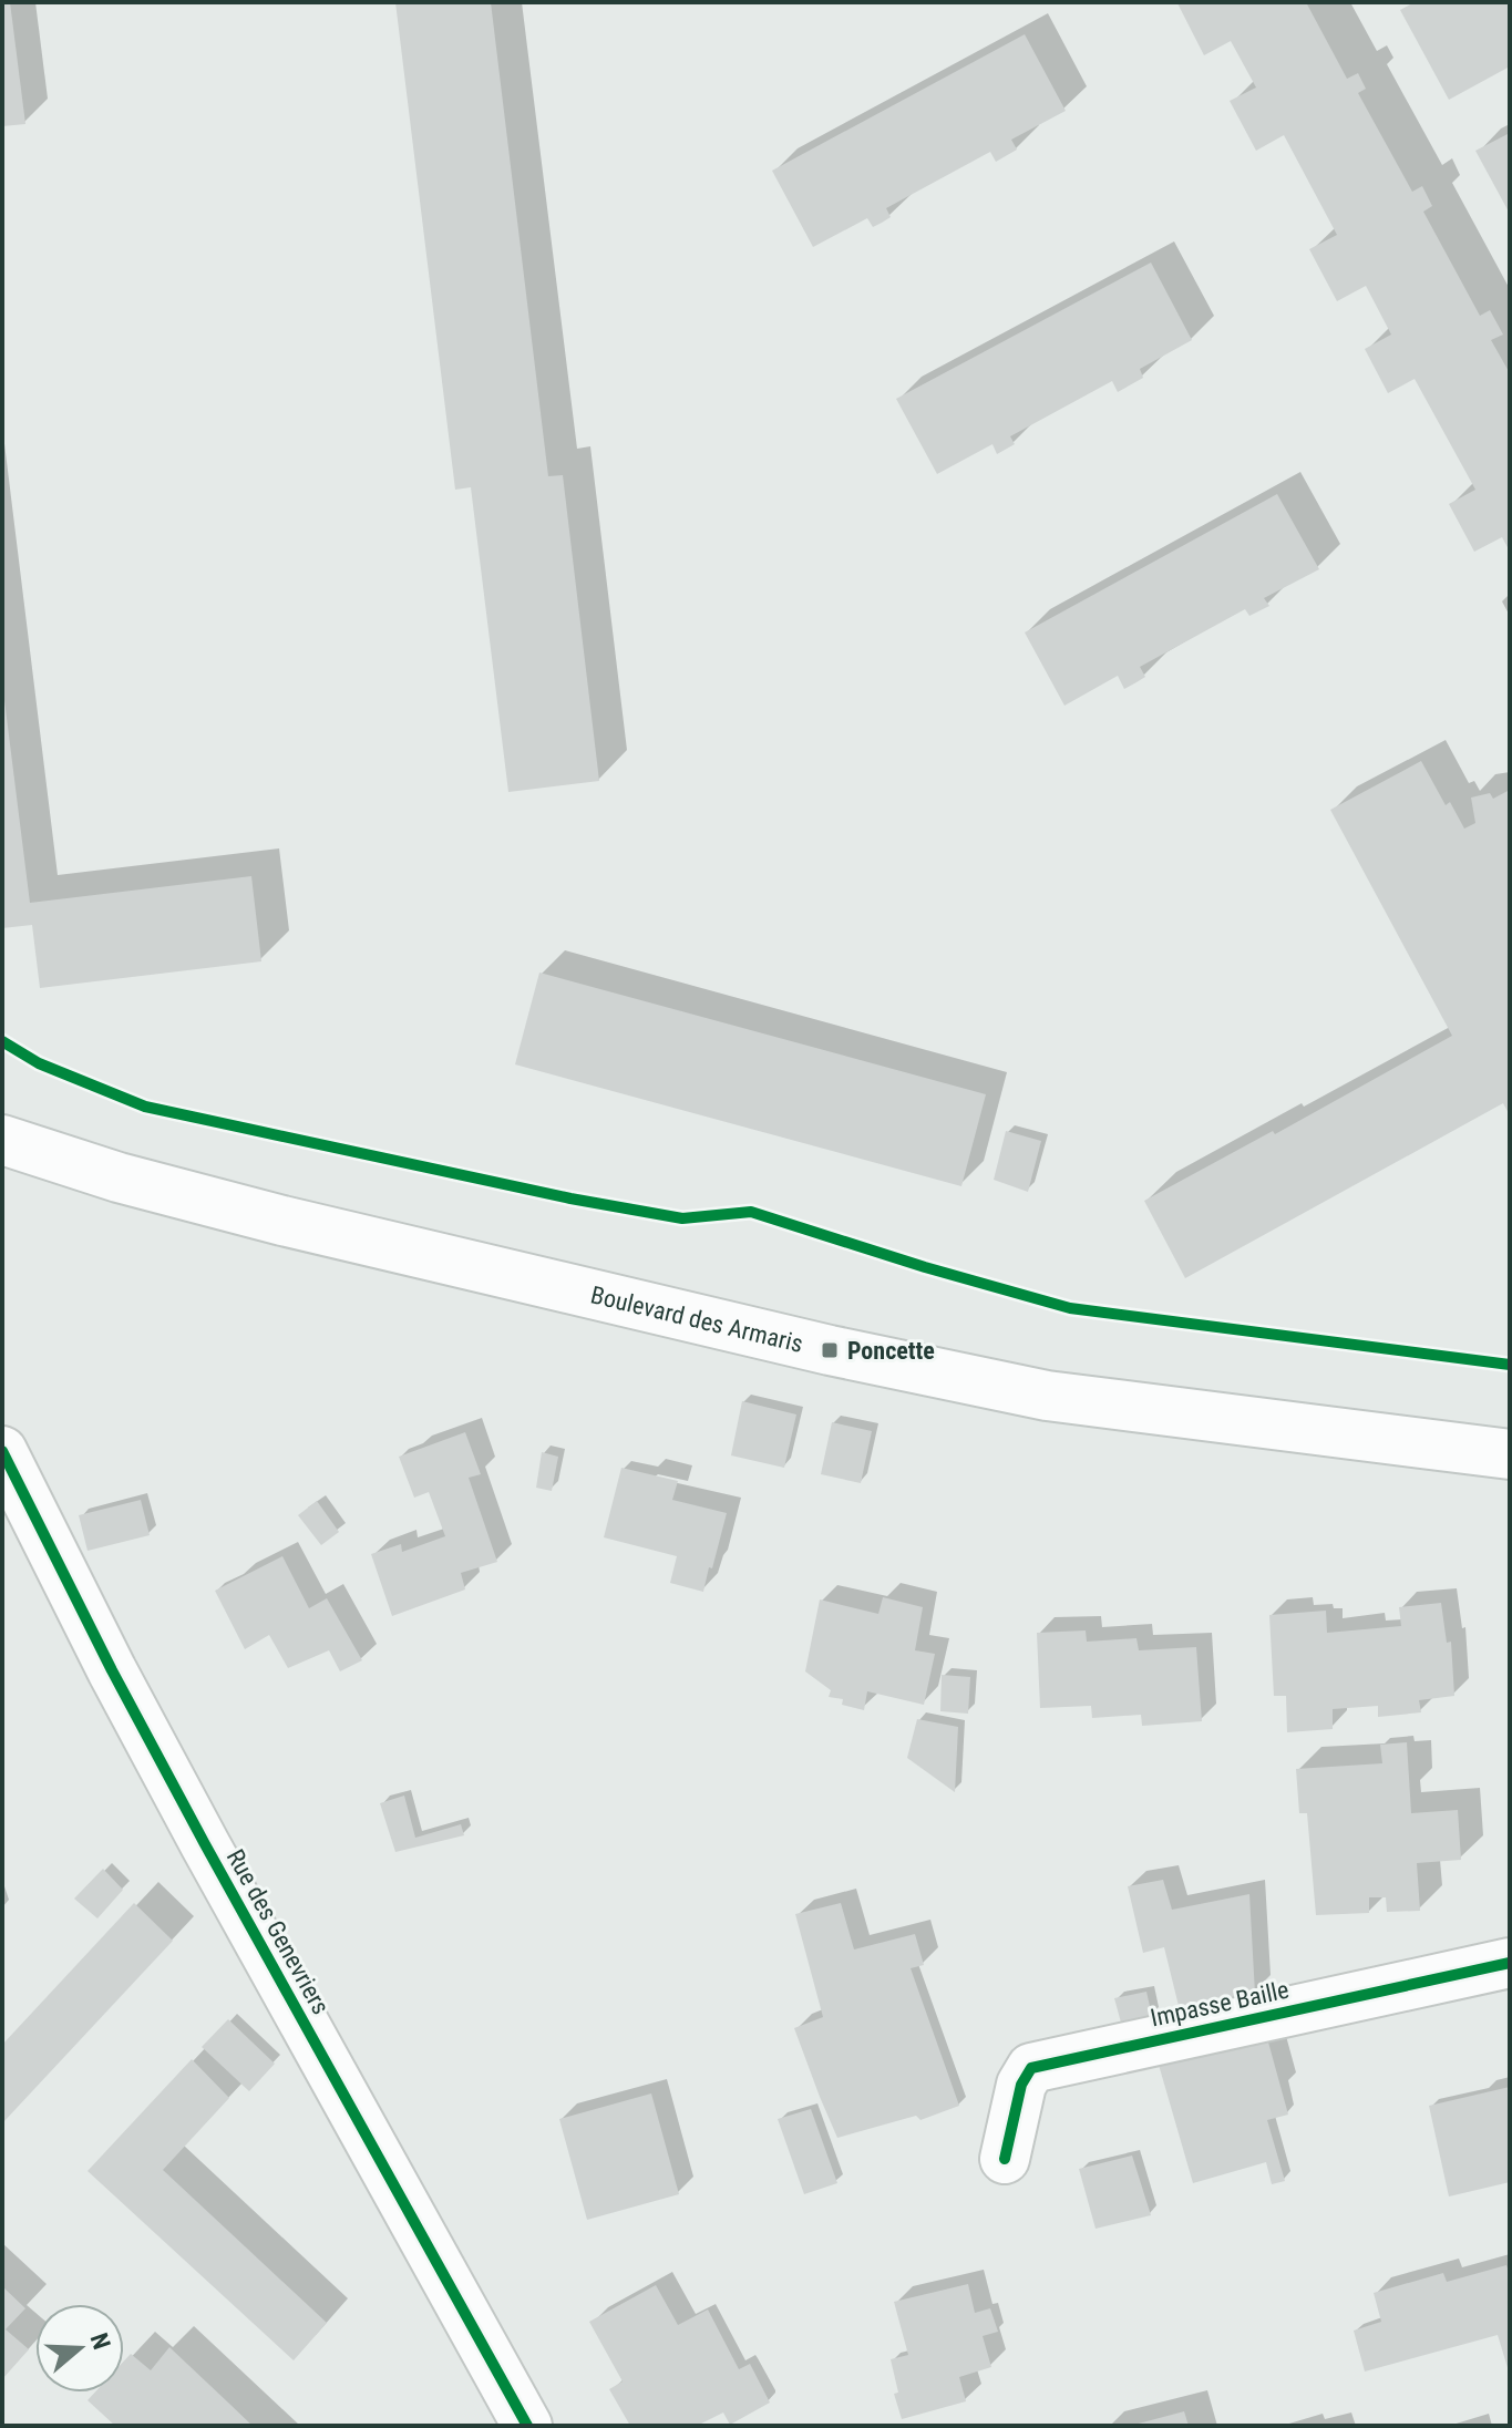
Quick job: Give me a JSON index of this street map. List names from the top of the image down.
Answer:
{
  "streets": {
    "street": ["Boulevard des Armaris", "Rue des Genevriers", "Impasse Baille"]
  },
  "places": {
    "transit": ["Poncette"]
  },
  "north": "right"
}
